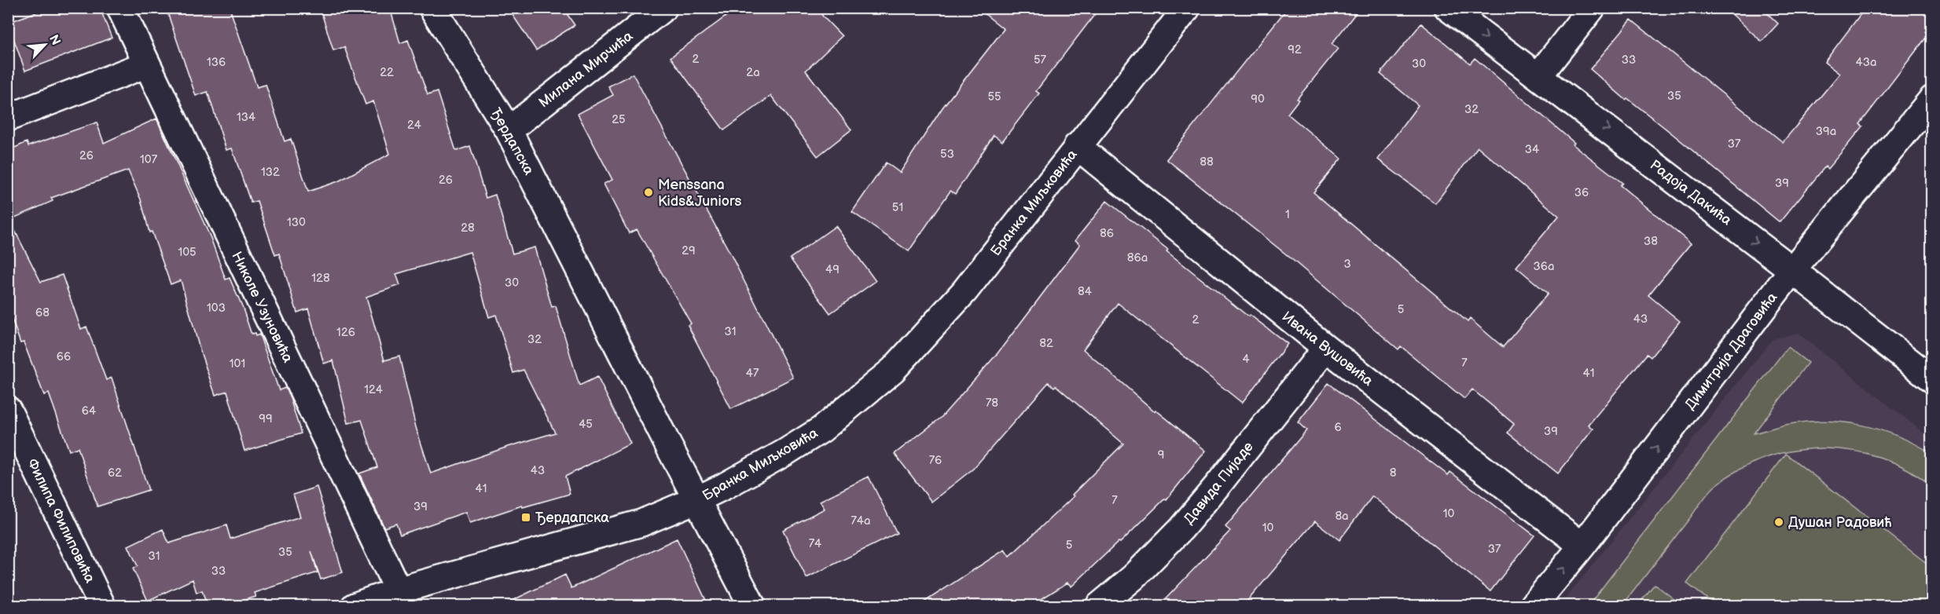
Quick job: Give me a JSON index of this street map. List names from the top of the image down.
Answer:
{
  "streets": {
    "street": [
      "Милана Мирчића",
      "Ђердапска",
      "Радоја Дакића",
      "Бранка Миљковића",
      "Николе Узуновића",
      "Ивана Вушовића",
      "Димитрија Драговића",
      "Давида Пијаде",
      "Филипа Филиповића"
    ]
  },
  "crossings": [
    ["Милана Мирчића", "Ђердапска"],
    ["Ђердапска", "Бранка Миљковића"],
    ["Радоја Дакића", "Димитрија Драговића"],
    ["Бранка Миљковића", "Николе Узуновића"],
    ["Бранка Миљковића", "Ивана Вушовића"],
    ["Ивана Вушовића", "Димитрија Драговића"],
    ["Ивана Вушовића", "Давида Пијаде"]
  ],
  "one_way": ["Радоја Дакића", "Димитрија Драговића"],
  "places": {
    "other": ["Menssana Kids&Juniors", "Душан Радовић"],
    "transit": ["Ђердапска"]
  },
  "house_numbers": [
    "92",
    "2",
    "57",
    "33",
    "136",
    "43a",
    "30",
    "22",
    "2a",
    "35",
    "55",
    "90",
    "32",
    "134",
    "25",
    "24",
    "39a",
    "37",
    "34",
    "53",
    "26",
    "107",
    "88",
    "132",
    "26",
    "39",
    "36",
    "51",
    "1",
    "130",
    "28",
    "86",
    "38",
    "29",
    "105",
    "86a",
    "3",
    "36a",
    "49",
    "128",
    "30",
    "84",
    "103",
    "5",
    "68",
    "43",
    "2",
    "31",
    "126",
    "32",
    "82",
    "66",
    "4",
    "7",
    "101",
    "47",
    "41",
    "124",
    "78",
    "64",
    "99",
    "45",
    "6",
    "39",
    "9",
    "76",
    "43",
    "62",
    "8",
    "41",
    "7",
    "39",
    "10",
    "8a",
    "74a",
    "10",
    "74",
    "5",
    "37",
    "35",
    "31",
    "33"
  ],
  "north": "top right"
}
